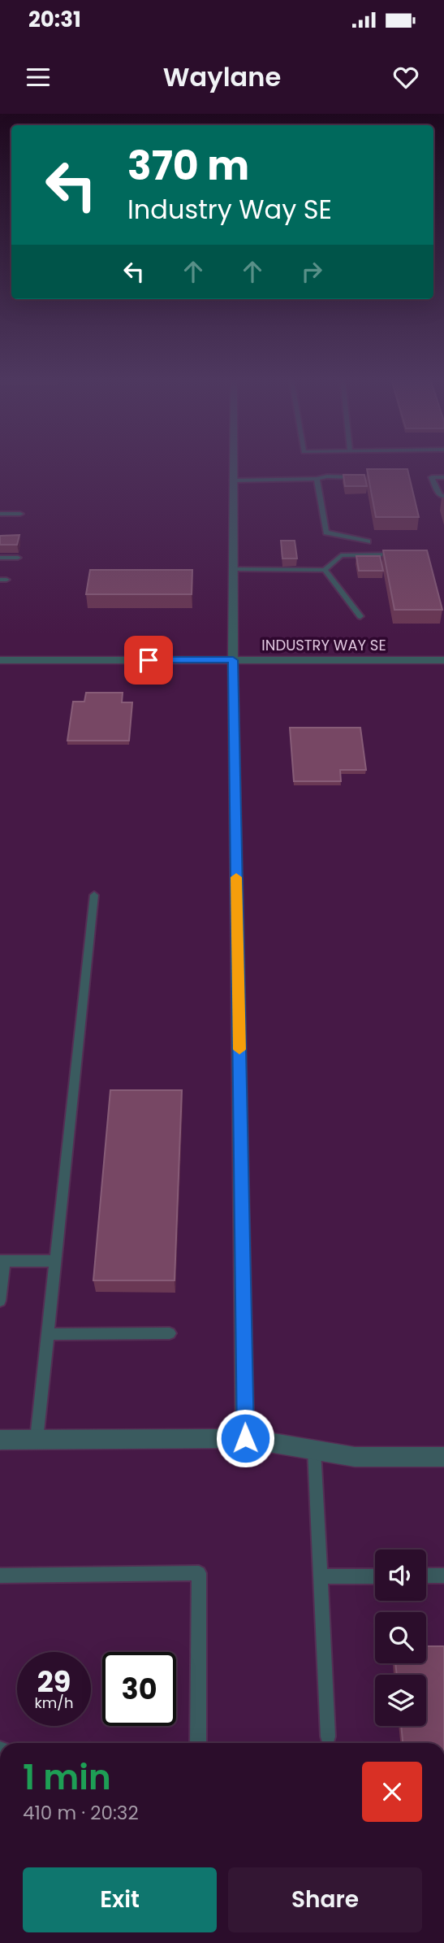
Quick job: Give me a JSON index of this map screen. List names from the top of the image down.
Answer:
{
  "streets": {
    "street": ["INDUSTRY WAY SE"]
  },
  "page": {
    "status": "20:31",
    "header": "Waylane",
    "turn": ["370 m", "Industry Way SE"],
    "speed": "29 km/h",
    "limit": "30",
    "heading": ["1 min", "410 m · 20:32"],
    "buttons": ["Exit", "Share"]
  }
}
